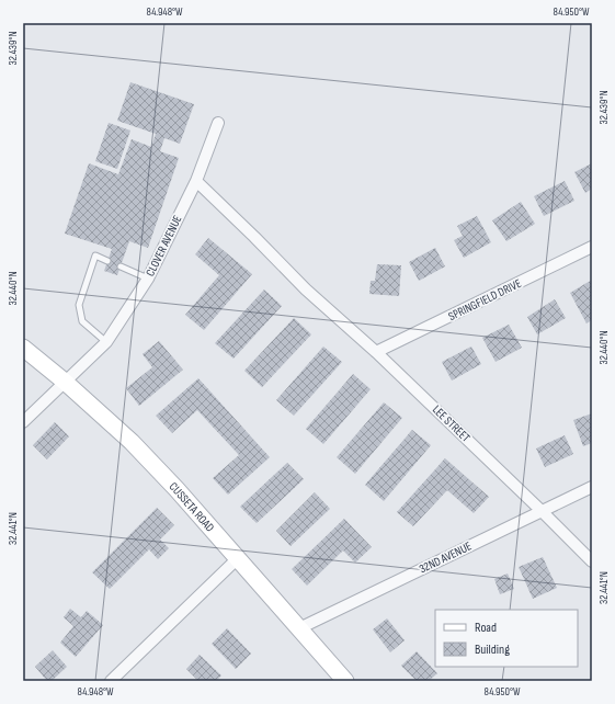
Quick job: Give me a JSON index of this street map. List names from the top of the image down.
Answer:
{
  "streets": {
    "street": [
      "CLOVER AVENUE",
      "SPRINGFIELD DRIVE",
      "LEE STREET",
      "CUSSETA ROAD",
      "32ND AVENUE"
    ]
  },
  "crossings": [
    ["CLOVER AVENUE", "LEE STREET"],
    ["CLOVER AVENUE", "CUSSETA ROAD"],
    ["SPRINGFIELD DRIVE", "LEE STREET"],
    ["LEE STREET", "32ND AVENUE"],
    ["CUSSETA ROAD", "32ND AVENUE"]
  ],
  "legend": ["Road", "Building"],
  "coordinates": [
    "84.948°W",
    "84.950°W",
    "32.439°N",
    "32.440°N",
    "32.441°N"
  ]
}
